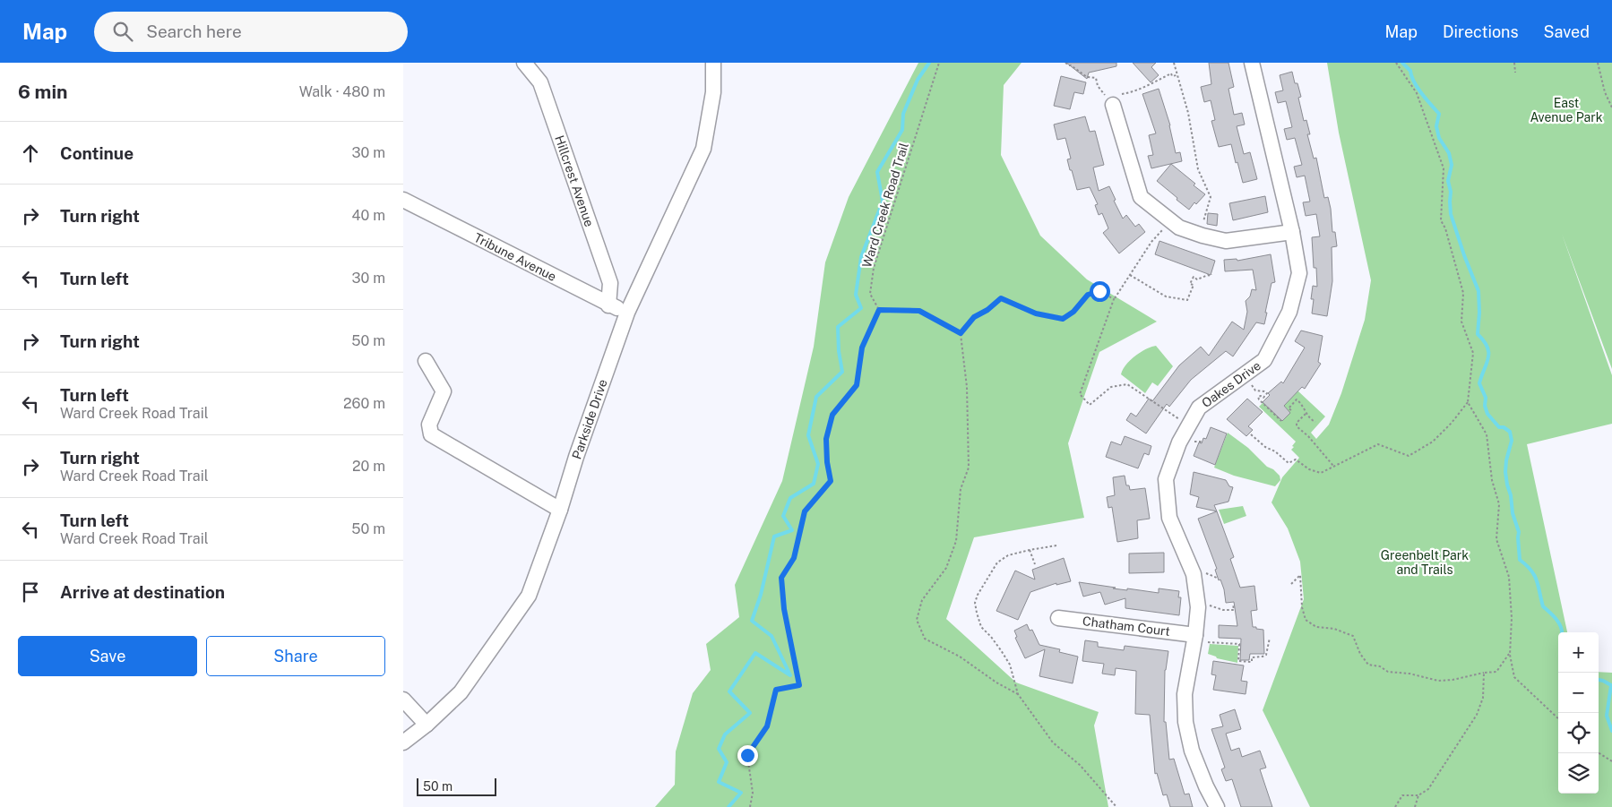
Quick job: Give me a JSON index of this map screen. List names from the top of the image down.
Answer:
{
  "streets": {
    "street": [
      "Hillcrest Avenue",
      "Tribune Avenue",
      "Oakes Drive",
      "Parkside Drive",
      "Chatham Court"
    ],
    "path": ["Ward Creek Road Trail"]
  },
  "crossings": [
    ["Hillcrest Avenue", "Tribune Avenue"],
    ["Tribune Avenue", "Parkside Drive"],
    ["Oakes Drive", "Chatham Court"]
  ],
  "parks": ["East Avenue Park", "Greenbelt Park and Trails"],
  "scale_bar": "50 m",
  "page": {
    "header": "Map",
    "search": "Search here",
    "nav": ["Map", "Directions", "Saved"],
    "heading": ["6 min", "Walk · 480 m"],
    "list": [
      ["Continue", "30 m"],
      ["Turn right", "40 m"],
      ["Turn left", "30 m"],
      ["Turn right", "50 m"],
      ["Turn left", "Ward Creek Road Trail", "260 m"],
      ["Turn right", "Ward Creek Road Trail", "20 m"],
      ["Turn left", "Ward Creek Road Trail", "50 m"],
      "Arrive at destination"
    ],
    "buttons": ["Save", "Share"],
    "map_buttons": ["+", "−"],
    "scale": "50 m"
  }
}
